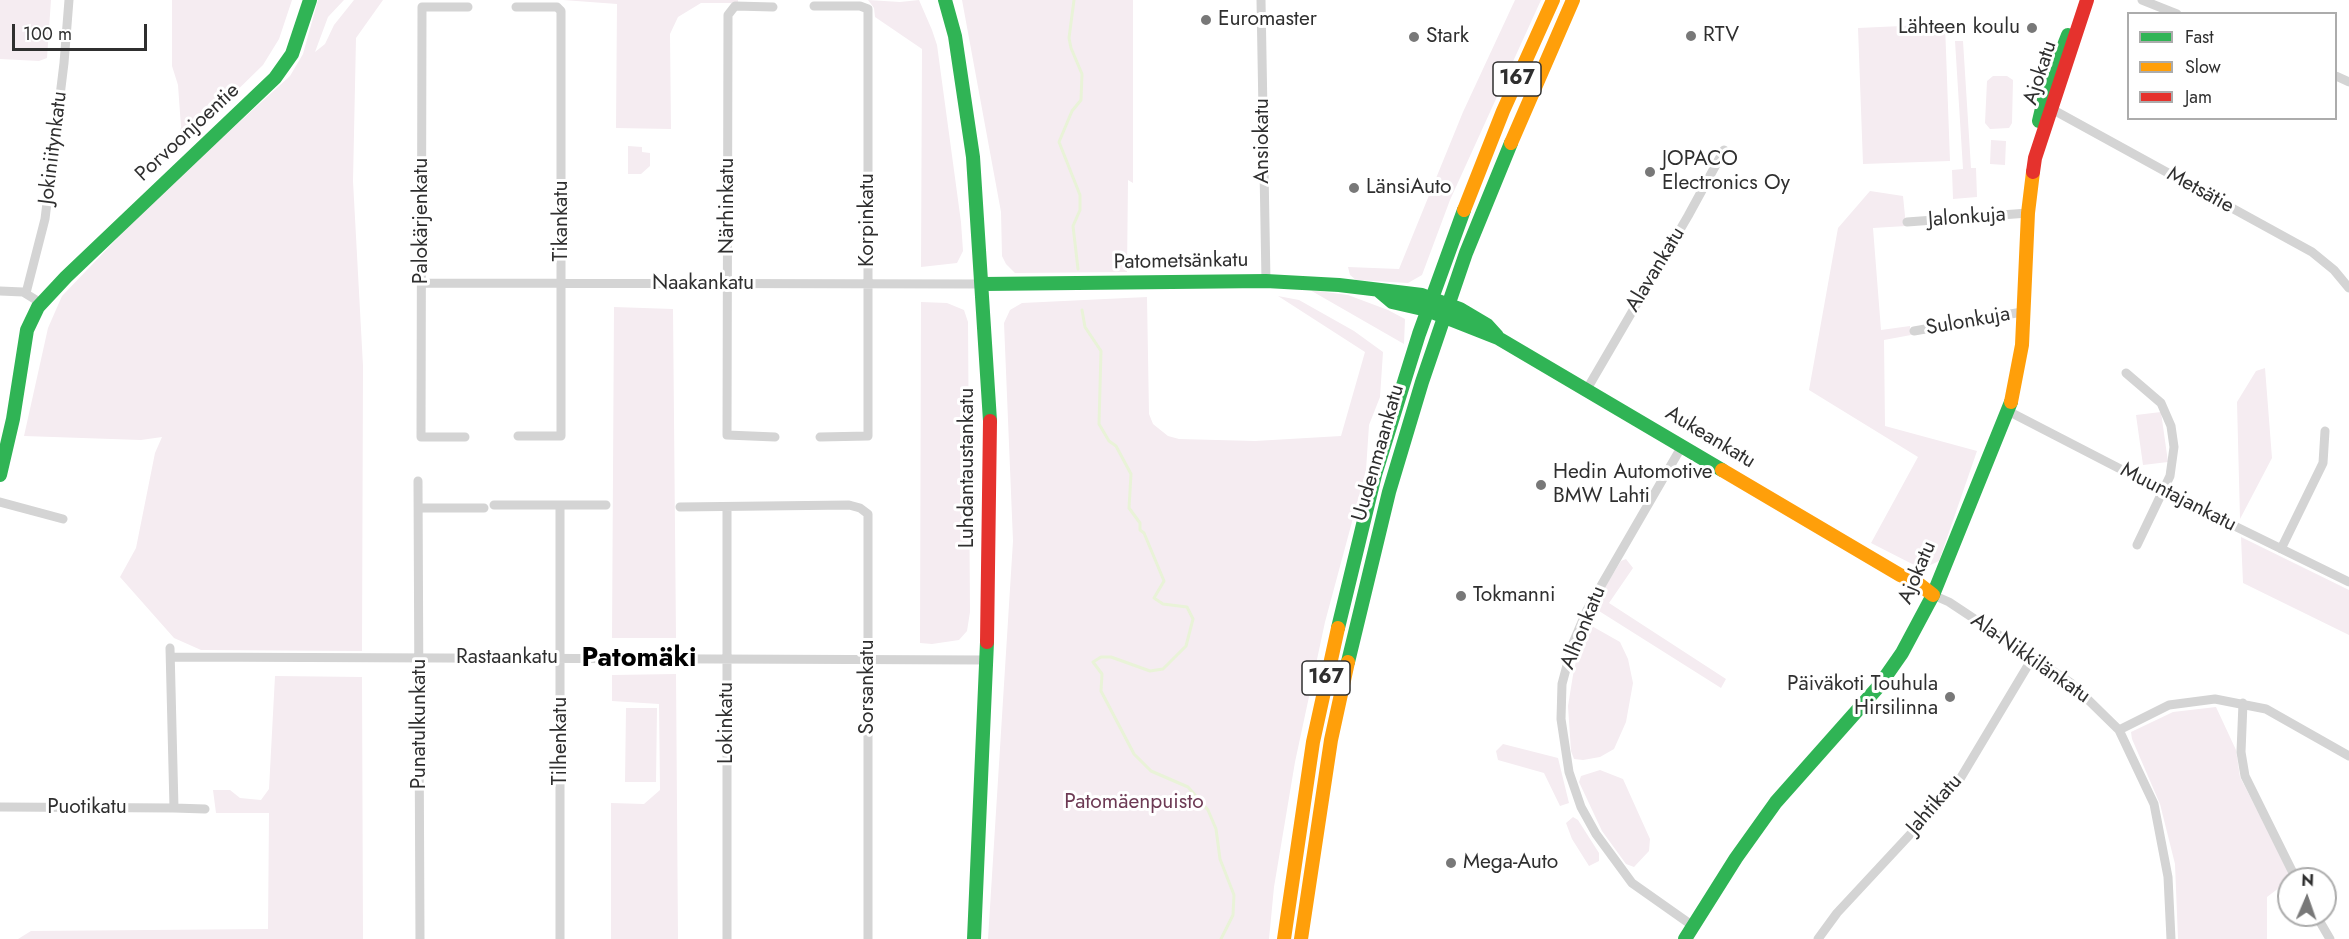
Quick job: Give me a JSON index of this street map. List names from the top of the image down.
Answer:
{
  "streets": {
    "street": [
      "Ajokatu",
      "167",
      "Porvoonjoentie",
      "Ansiokatu",
      "Jokiniitynkatu",
      "Metsätie",
      "Närhinkatu",
      "Jalonkuja",
      "Korpinkatu",
      "Palokärjenkatu",
      "Tikankatu",
      "Patometsänkatu",
      "Alavankatu",
      "Naakankatu",
      "Sulonkuja",
      "Aukeankatu",
      "Uudenmaankatu",
      "Luhdantaustankatu",
      "Muuntajankatu",
      "Alhonkatu",
      "Rastaankatu",
      "Ala-Nikkilänkatu",
      "Sorsankatu",
      "Lokinkatu",
      "Punatulkunkatu",
      "Tilhenkatu",
      "Jahtikatu",
      "Puotikatu"
    ]
  },
  "crossings": [
    ["Ajokatu", "Metsätie"],
    ["Ajokatu", "Jalonkuja"],
    ["Ajokatu", "Sulonkuja"],
    ["Ajokatu", "Aukeankatu"],
    ["Ajokatu", "Muuntajankatu"],
    ["Ajokatu", "Alhonkatu"],
    ["Ajokatu", "Ala-Nikkilänkatu"],
    ["Ansiokatu", "Patometsänkatu"],
    ["Närhinkatu", "Naakankatu"],
    ["Korpinkatu", "Naakankatu"],
    ["Palokärjenkatu", "Naakankatu"],
    ["Tikankatu", "Naakankatu"],
    ["Patometsänkatu", "Naakankatu"],
    ["Patometsänkatu", "Aukeankatu"],
    ["Patometsänkatu", "Uudenmaankatu"],
    ["Patometsänkatu", "Luhdantaustankatu"],
    ["Alavankatu", "Aukeankatu"],
    ["Naakankatu", "Luhdantaustankatu"],
    ["Aukeankatu", "Uudenmaankatu"],
    ["Aukeankatu", "Alhonkatu"],
    ["Aukeankatu", "Ala-Nikkilänkatu"],
    ["Luhdantaustankatu", "Rastaankatu"],
    ["Rastaankatu", "Sorsankatu"],
    ["Rastaankatu", "Lokinkatu"],
    ["Rastaankatu", "Punatulkunkatu"],
    ["Rastaankatu", "Tilhenkatu"],
    ["Rastaankatu", "Puotikatu"],
    ["Ala-Nikkilänkatu", "Jahtikatu"],
    ["Sorsankatu", "Lokinkatu"]
  ],
  "districts": ["Patomäki"],
  "parks": ["Patomäenpuisto"],
  "places": [
    "Euromaster",
    "Lähteen koulu",
    "RTV",
    "Stark",
    "JOPACO Electronics Oy",
    "LänsiAuto",
    "Hedin Automotive BMW Lahti",
    "Tokmanni",
    "Päiväkoti Touhula Hirsilinna",
    "Mega-Auto"
  ],
  "legend": ["Fast", "Slow", "Jam"],
  "scale_bar": "100 m",
  "north": "top"
}
